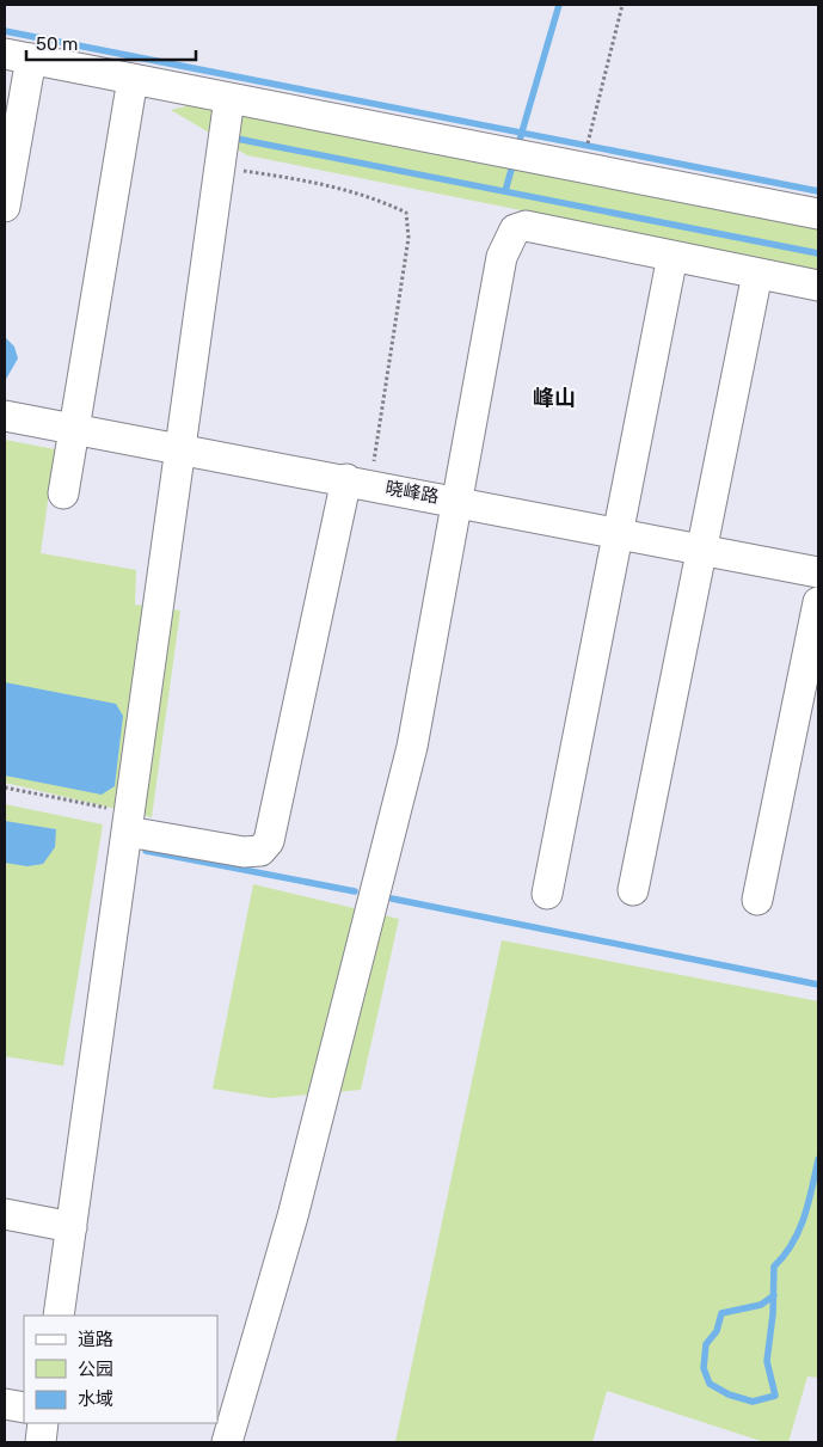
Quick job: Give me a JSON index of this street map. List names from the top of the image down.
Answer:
{
  "streets": {
    "street": ["晓峰路"]
  },
  "districts": ["峰山"],
  "legend": ["道路", "公园", "水域"],
  "scale_bar": "50 m"
}
